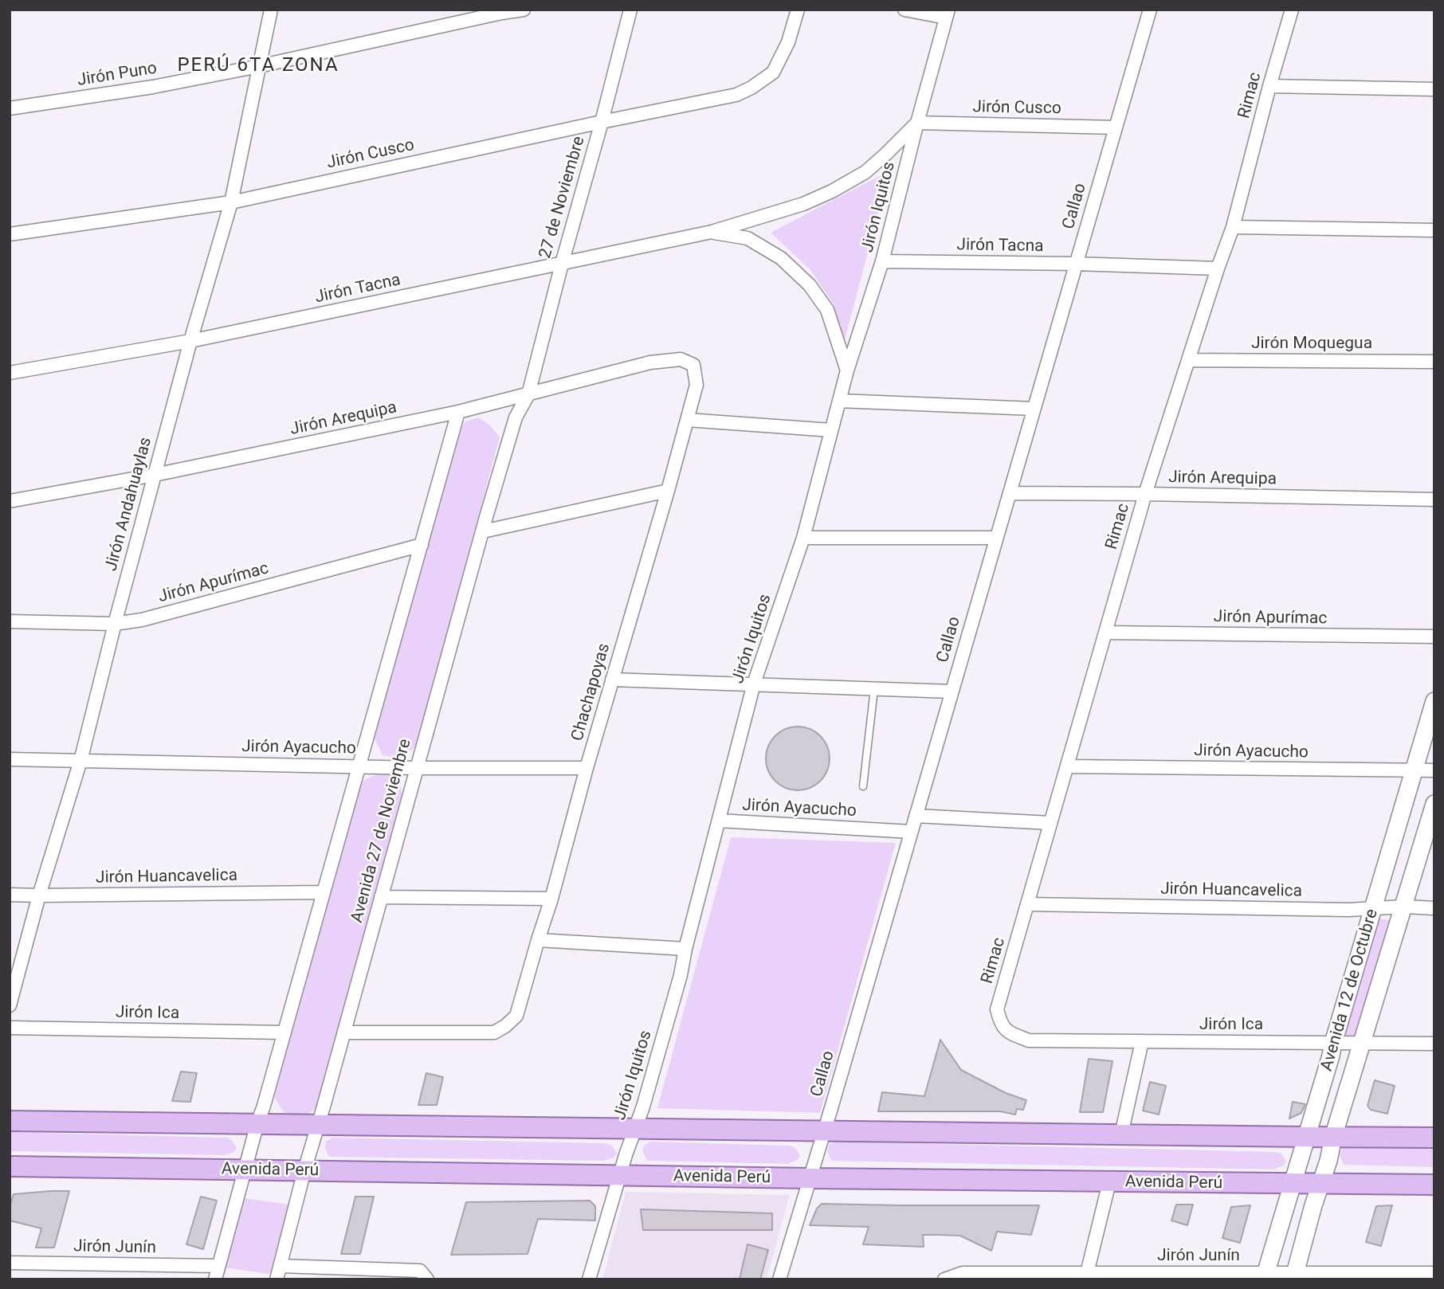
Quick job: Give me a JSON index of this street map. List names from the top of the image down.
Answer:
{
  "streets": {
    "main road": ["Avenida 12 de Octubre", "Avenida Perú"],
    "street": [
      "Jirón Puno",
      "Rimac",
      "Jirón Cusco",
      "27 de Noviembre",
      "Callao",
      "Jirón Iquitos",
      "Jirón Tacna",
      "Jirón Moquegua",
      "Jirón Arequipa",
      "Jirón Andahuaylas",
      "Jirón Apurímac",
      "Chachapoyas",
      "Jirón Ayacucho",
      "Avenida 27 de Noviembre",
      "Jirón Huancavelica",
      "Jirón Ica",
      "Jirón Junín"
    ]
  },
  "crossings": [
    ["Jirón Puno", "Jirón Andahuaylas"],
    ["Rimac", "Jirón Tacna"],
    ["Rimac", "Jirón Moquegua"],
    ["Rimac", "Jirón Arequipa"],
    ["Rimac", "Jirón Apurímac"],
    ["Rimac", "Jirón Ayacucho"],
    ["Rimac", "Jirón Huancavelica"],
    ["Rimac", "Jirón Ica"],
    ["Jirón Cusco", "27 de Noviembre"],
    ["Jirón Cusco", "Callao"],
    ["Jirón Cusco", "Jirón Iquitos"],
    ["Jirón Cusco", "Jirón Tacna"],
    ["Jirón Cusco", "Jirón Andahuaylas"],
    ["27 de Noviembre", "Jirón Tacna"],
    ["27 de Noviembre", "Jirón Arequipa"],
    ["27 de Noviembre", "Avenida 27 de Noviembre"],
    ["Callao", "Jirón Tacna"],
    ["Callao", "Jirón Arequipa"],
    ["Callao", "Jirón Ayacucho"],
    ["Callao", "Avenida Perú"],
    ["Jirón Iquitos", "Jirón Tacna"],
    ["Jirón Iquitos", "Jirón Ayacucho"],
    ["Jirón Iquitos", "Avenida Perú"],
    ["Jirón Tacna", "Jirón Andahuaylas"],
    ["Jirón Arequipa", "Jirón Andahuaylas"],
    ["Jirón Arequipa", "Chachapoyas"],
    ["Jirón Arequipa", "Avenida 27 de Noviembre"],
    ["Jirón Andahuaylas", "Jirón Apurímac"],
    ["Jirón Andahuaylas", "Jirón Ayacucho"],
    ["Jirón Andahuaylas", "Jirón Huancavelica"],
    ["Chachapoyas", "Jirón Ayacucho"],
    ["Chachapoyas", "Avenida 27 de Noviembre"],
    ["Jirón Ayacucho", "Avenida 27 de Noviembre"],
    ["Jirón Ayacucho", "Avenida 12 de Octubre"],
    ["Avenida 27 de Noviembre", "Avenida Perú"],
    ["Jirón Huancavelica", "Avenida 12 de Octubre"],
    ["Avenida 12 de Octubre", "Jirón Ica"],
    ["Avenida 12 de Octubre", "Avenida Perú"],
    ["Avenida 12 de Octubre", "Jirón Junín"]
  ],
  "districts": ["PERÚ 6TA ZONA"]
}
